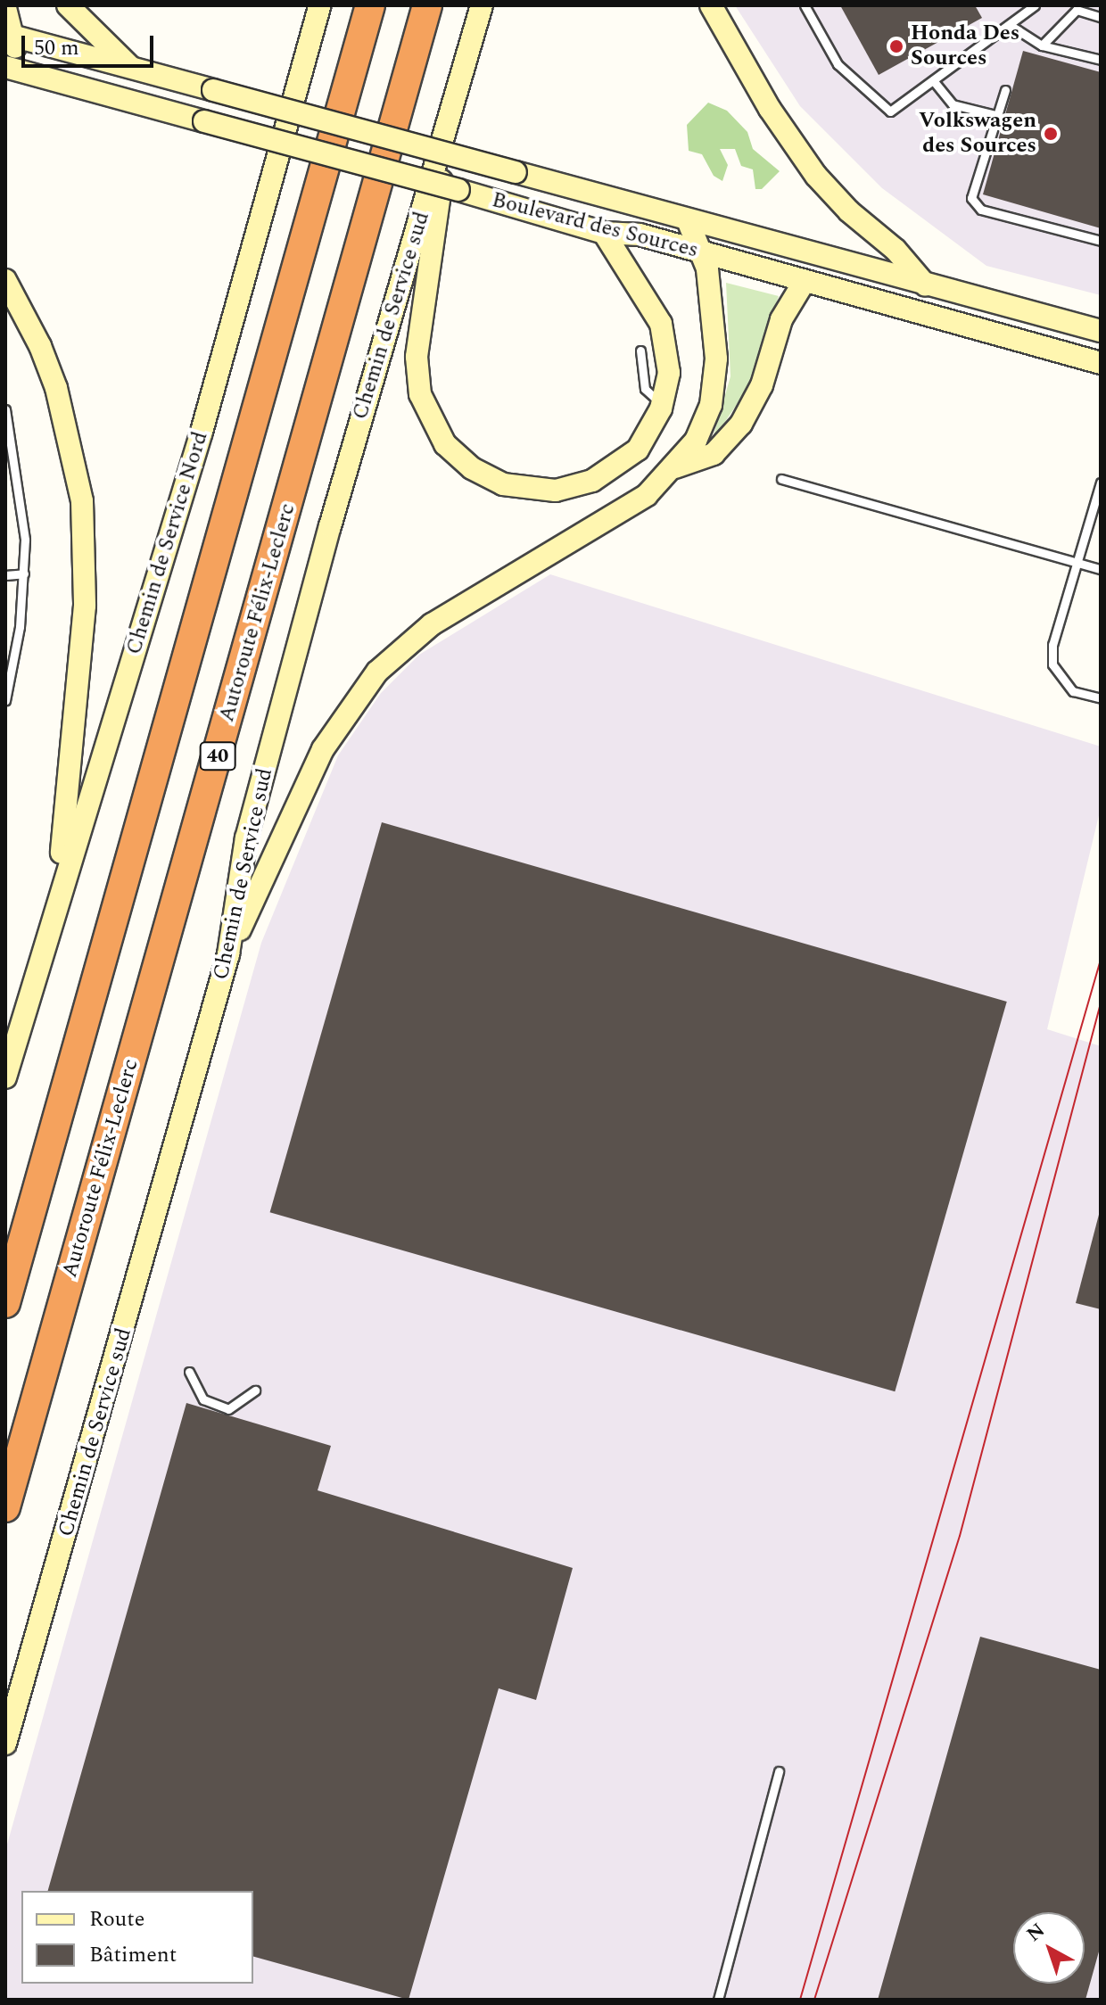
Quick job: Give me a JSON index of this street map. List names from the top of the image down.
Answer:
{
  "streets": {
    "highway": ["Autoroute Félix-Leclerc", "40"],
    "main road": ["Boulevard des Sources", "Chemin de Service sud", "Chemin de Service Nord"]
  },
  "places": ["Honda Des Sources", "Volkswagen des Sources"],
  "legend": ["Route", "Bâtiment"],
  "scale_bar": "50 m",
  "north": "top left"
}
